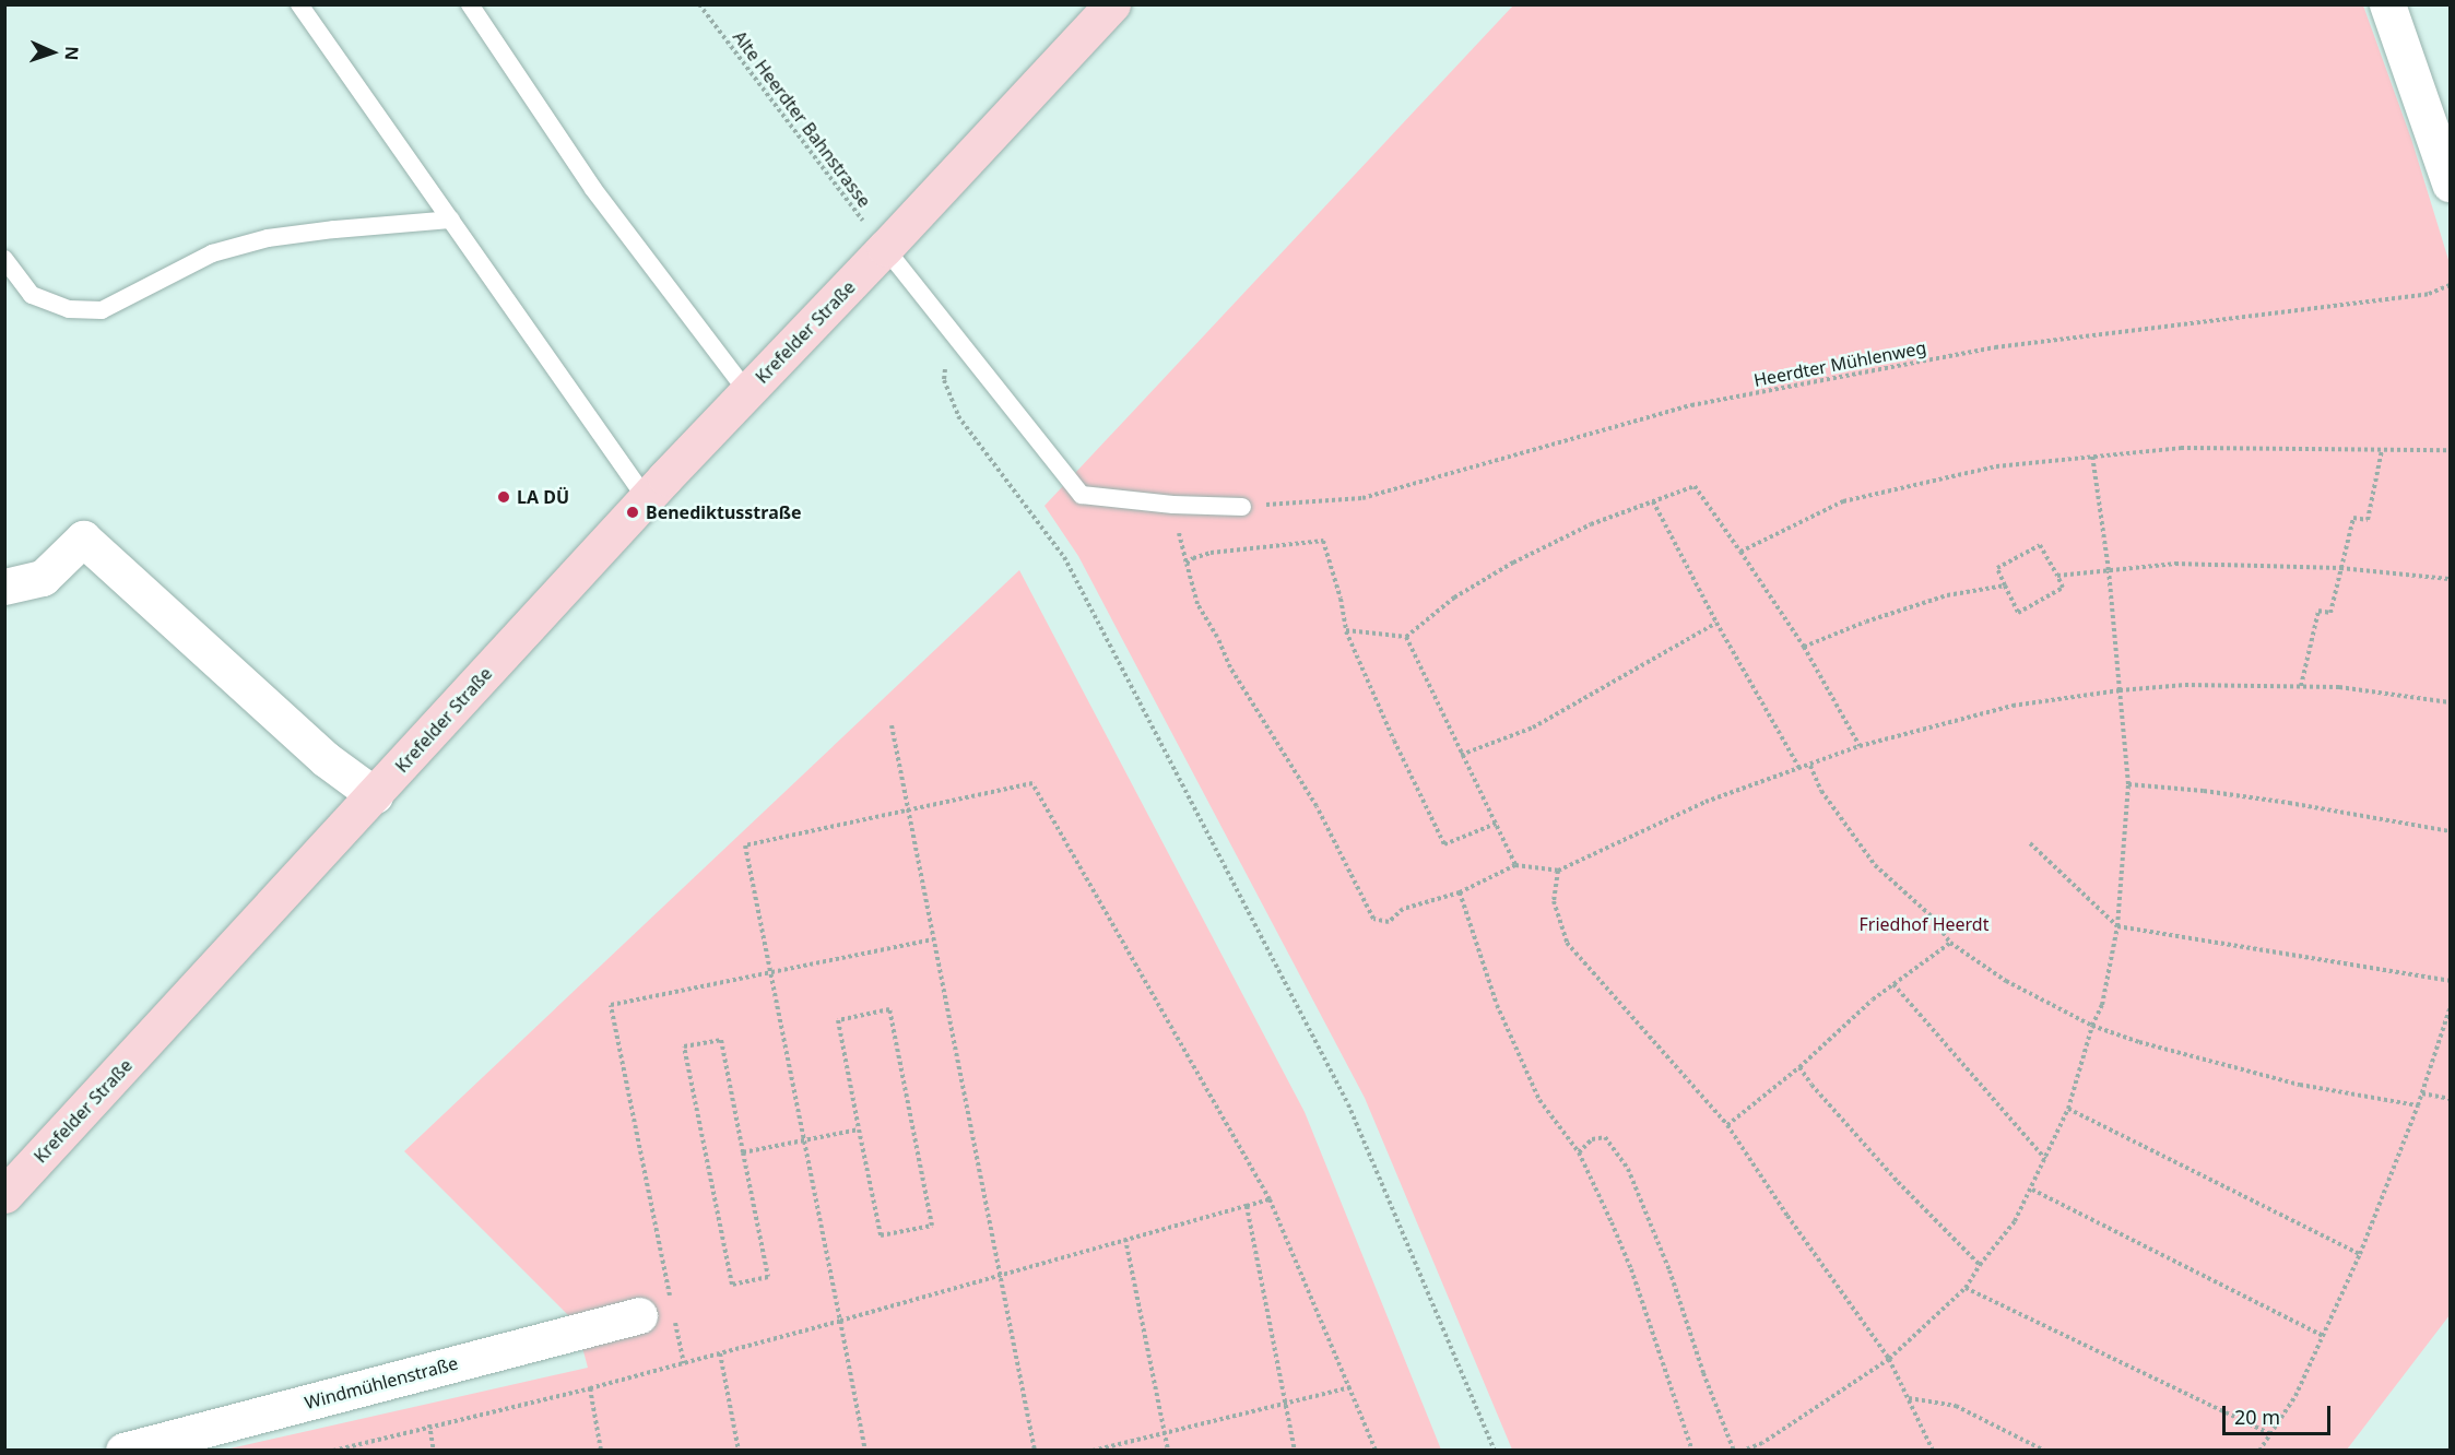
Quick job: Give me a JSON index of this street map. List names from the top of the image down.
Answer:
{
  "streets": {
    "main road": ["Krefelder Straße"],
    "street": ["Windmühlenstraße"],
    "path": ["Alte Heerdter Bahnstrasse", "Heerdter Mühlenweg"]
  },
  "crossings": [
    ["Alte Heerdter Bahnstrasse", "Krefelder Straße"]
  ],
  "parks": ["Friedhof Heerdt"],
  "places": ["LA DÜ", "Benediktusstraße"],
  "scale_bar": "20 m",
  "north": "right"
}
